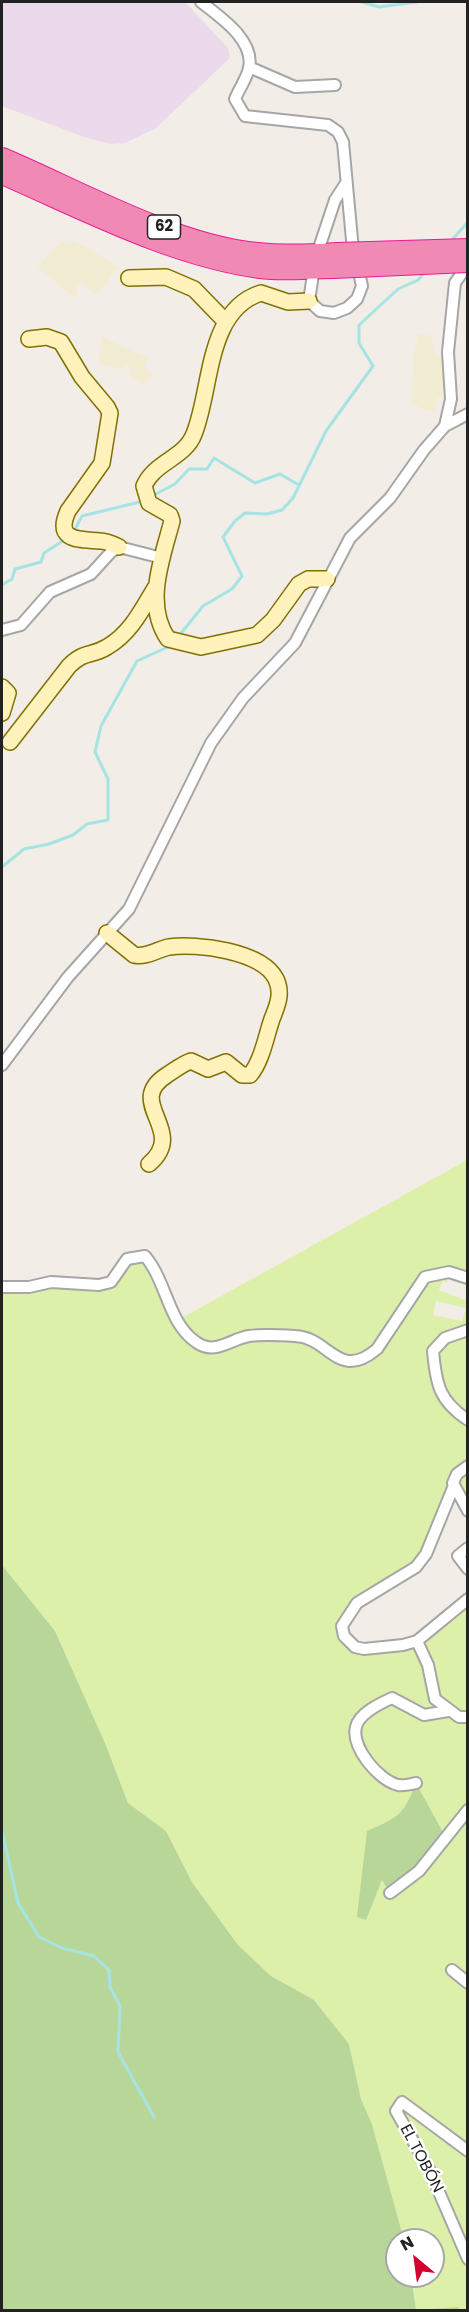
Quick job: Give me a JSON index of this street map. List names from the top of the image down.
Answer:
{
  "streets": {
    "highway": ["62"],
    "street": ["EL TOBÓN"]
  },
  "north": "top left"
}
